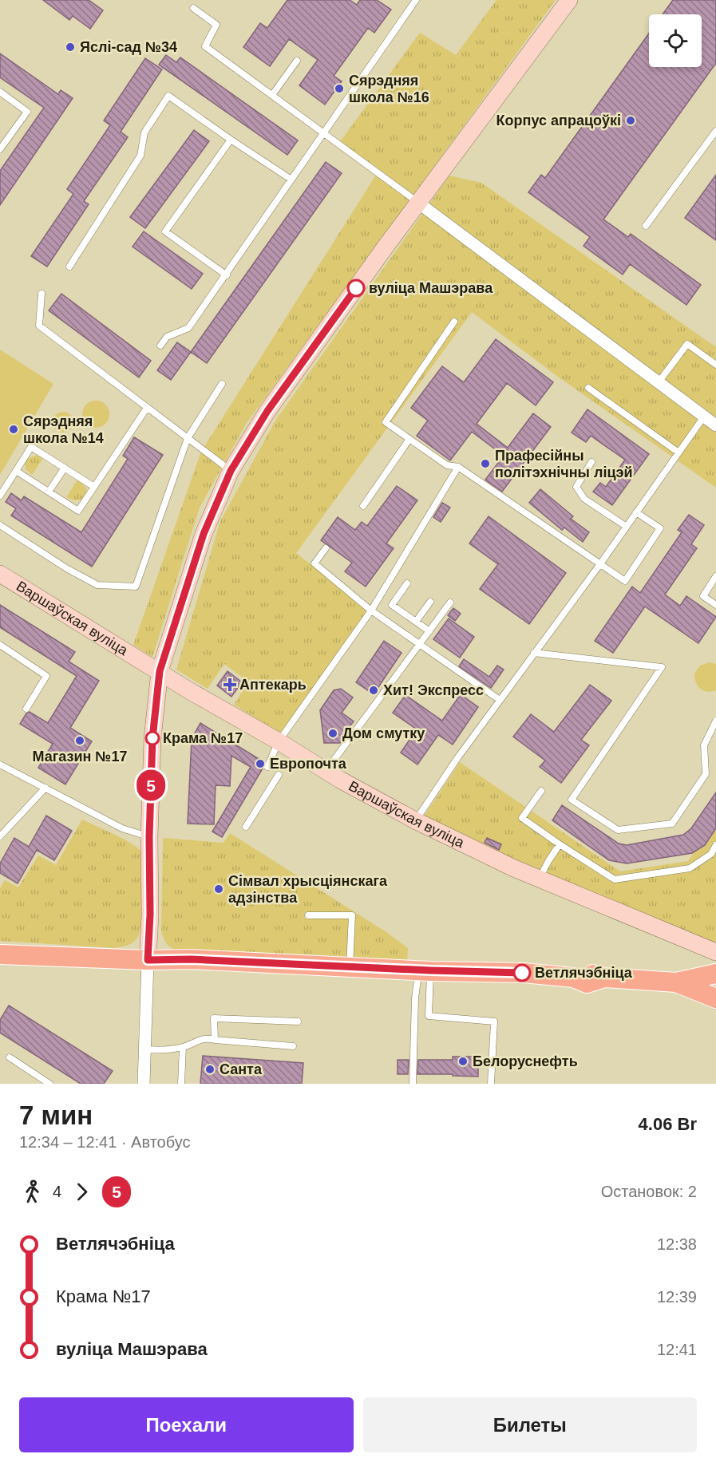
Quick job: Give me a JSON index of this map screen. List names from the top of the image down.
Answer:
{
  "streets": {
    "street": ["Варшаўская вуліца"]
  },
  "places": {
    "other": [
      "Яслі-сад №34",
      "Сярэдняя школа №16",
      "Корпус апрацоўкі",
      "вуліца Машэрава",
      "Сярэдняя школа №14",
      "Прафесійны політэхнічны ліцэй",
      "Хит! Экспресс",
      "Дом смутку",
      "Крама №17",
      "Магазин №17",
      "Европочта",
      "Сімвал хрысціянскага адзінства",
      "Ветлячэбніца",
      "Белоруснефть",
      "Санта"
    ],
    "health": ["Аптекарь"]
  },
  "lines": ["bus line 5"],
  "page": {
    "on_map": "5",
    "heading": ["7 мин", "12:34 – 12:41 · Автобус", "4.06 Br"],
    "legs": ["4", "5", "Остановок: 2"],
    "list": [
      {
        "name": "Ветлячэбніца",
        "value": "12:38"
      },
      {
        "name": "Крама №17",
        "value": "12:39"
      },
      {
        "name": "вуліца Машэрава",
        "value": "12:41"
      }
    ],
    "buttons": ["Поехали", "Билеты"]
  }
}
